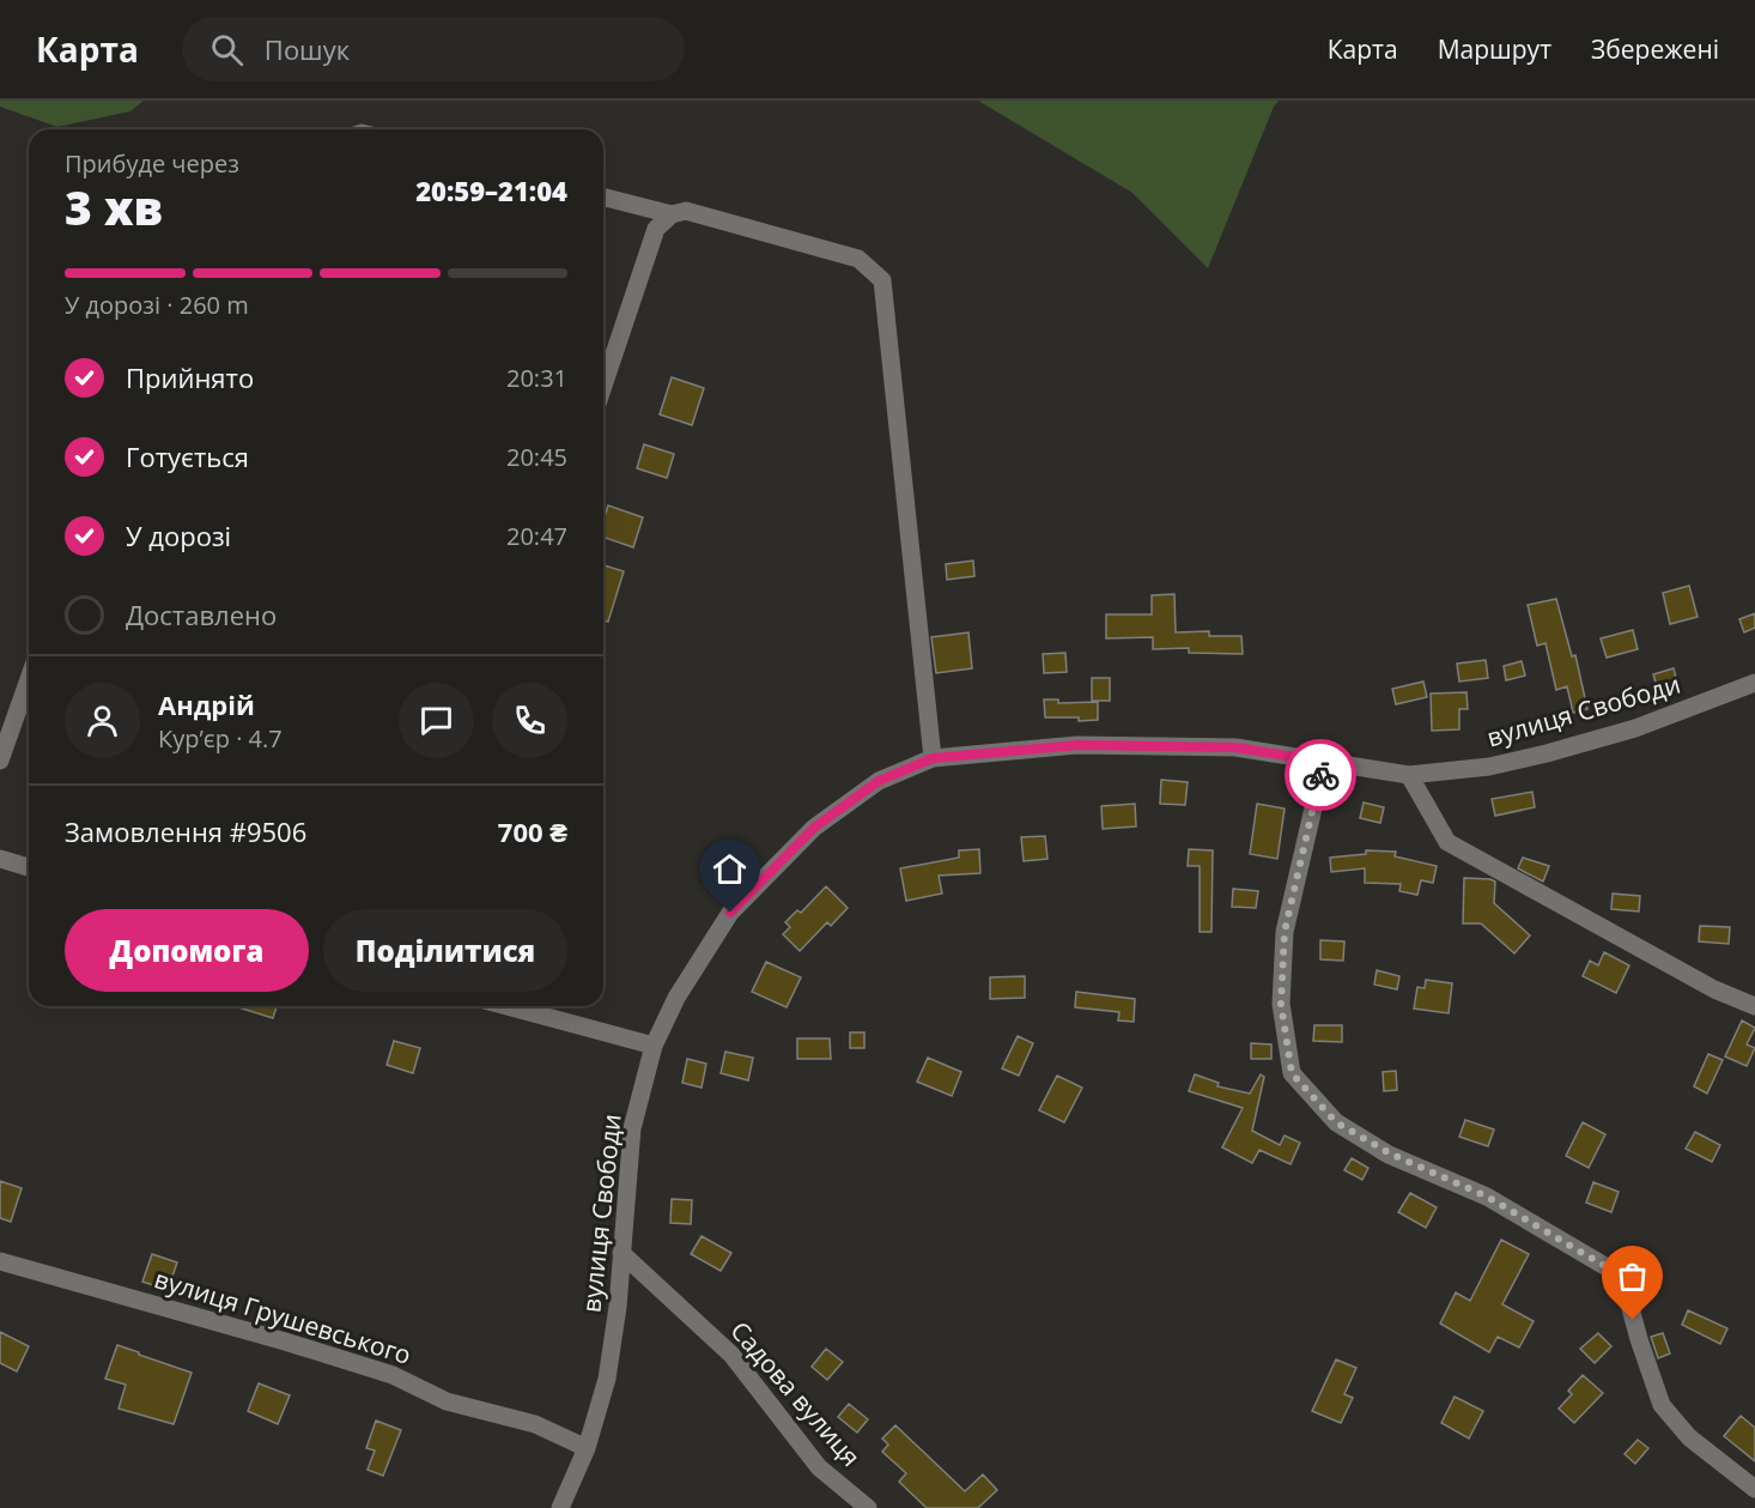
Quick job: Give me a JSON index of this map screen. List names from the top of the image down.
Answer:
{
  "streets": {
    "street": ["вулиця Свободи", "вулиця Грушевського", "Садова вулиця"]
  },
  "crossings": [
    ["вулиця Свободи", "вулиця Грушевського"],
    ["вулиця Свободи", "Садова вулиця"]
  ],
  "page": {
    "header": "Карта",
    "search": "Пошук",
    "nav": ["Карта", "Маршрут", "Збережені"],
    "heading": ["3 хв", "Прибуде через", "20:59–21:04"],
    "panel": [
      "Андрій",
      "Кур’єр · 4.7",
      "Замовлення #9506",
      "700 ₴"
    ],
    "bar": "У дорозі · 260 m",
    "list": [
      ["Прийнято", "20:31"],
      ["Готується", "20:45"],
      ["У дорозі", "20:47"],
      "Доставлено"
    ],
    "buttons": ["Допомога", "Поділитися"]
  }
}
